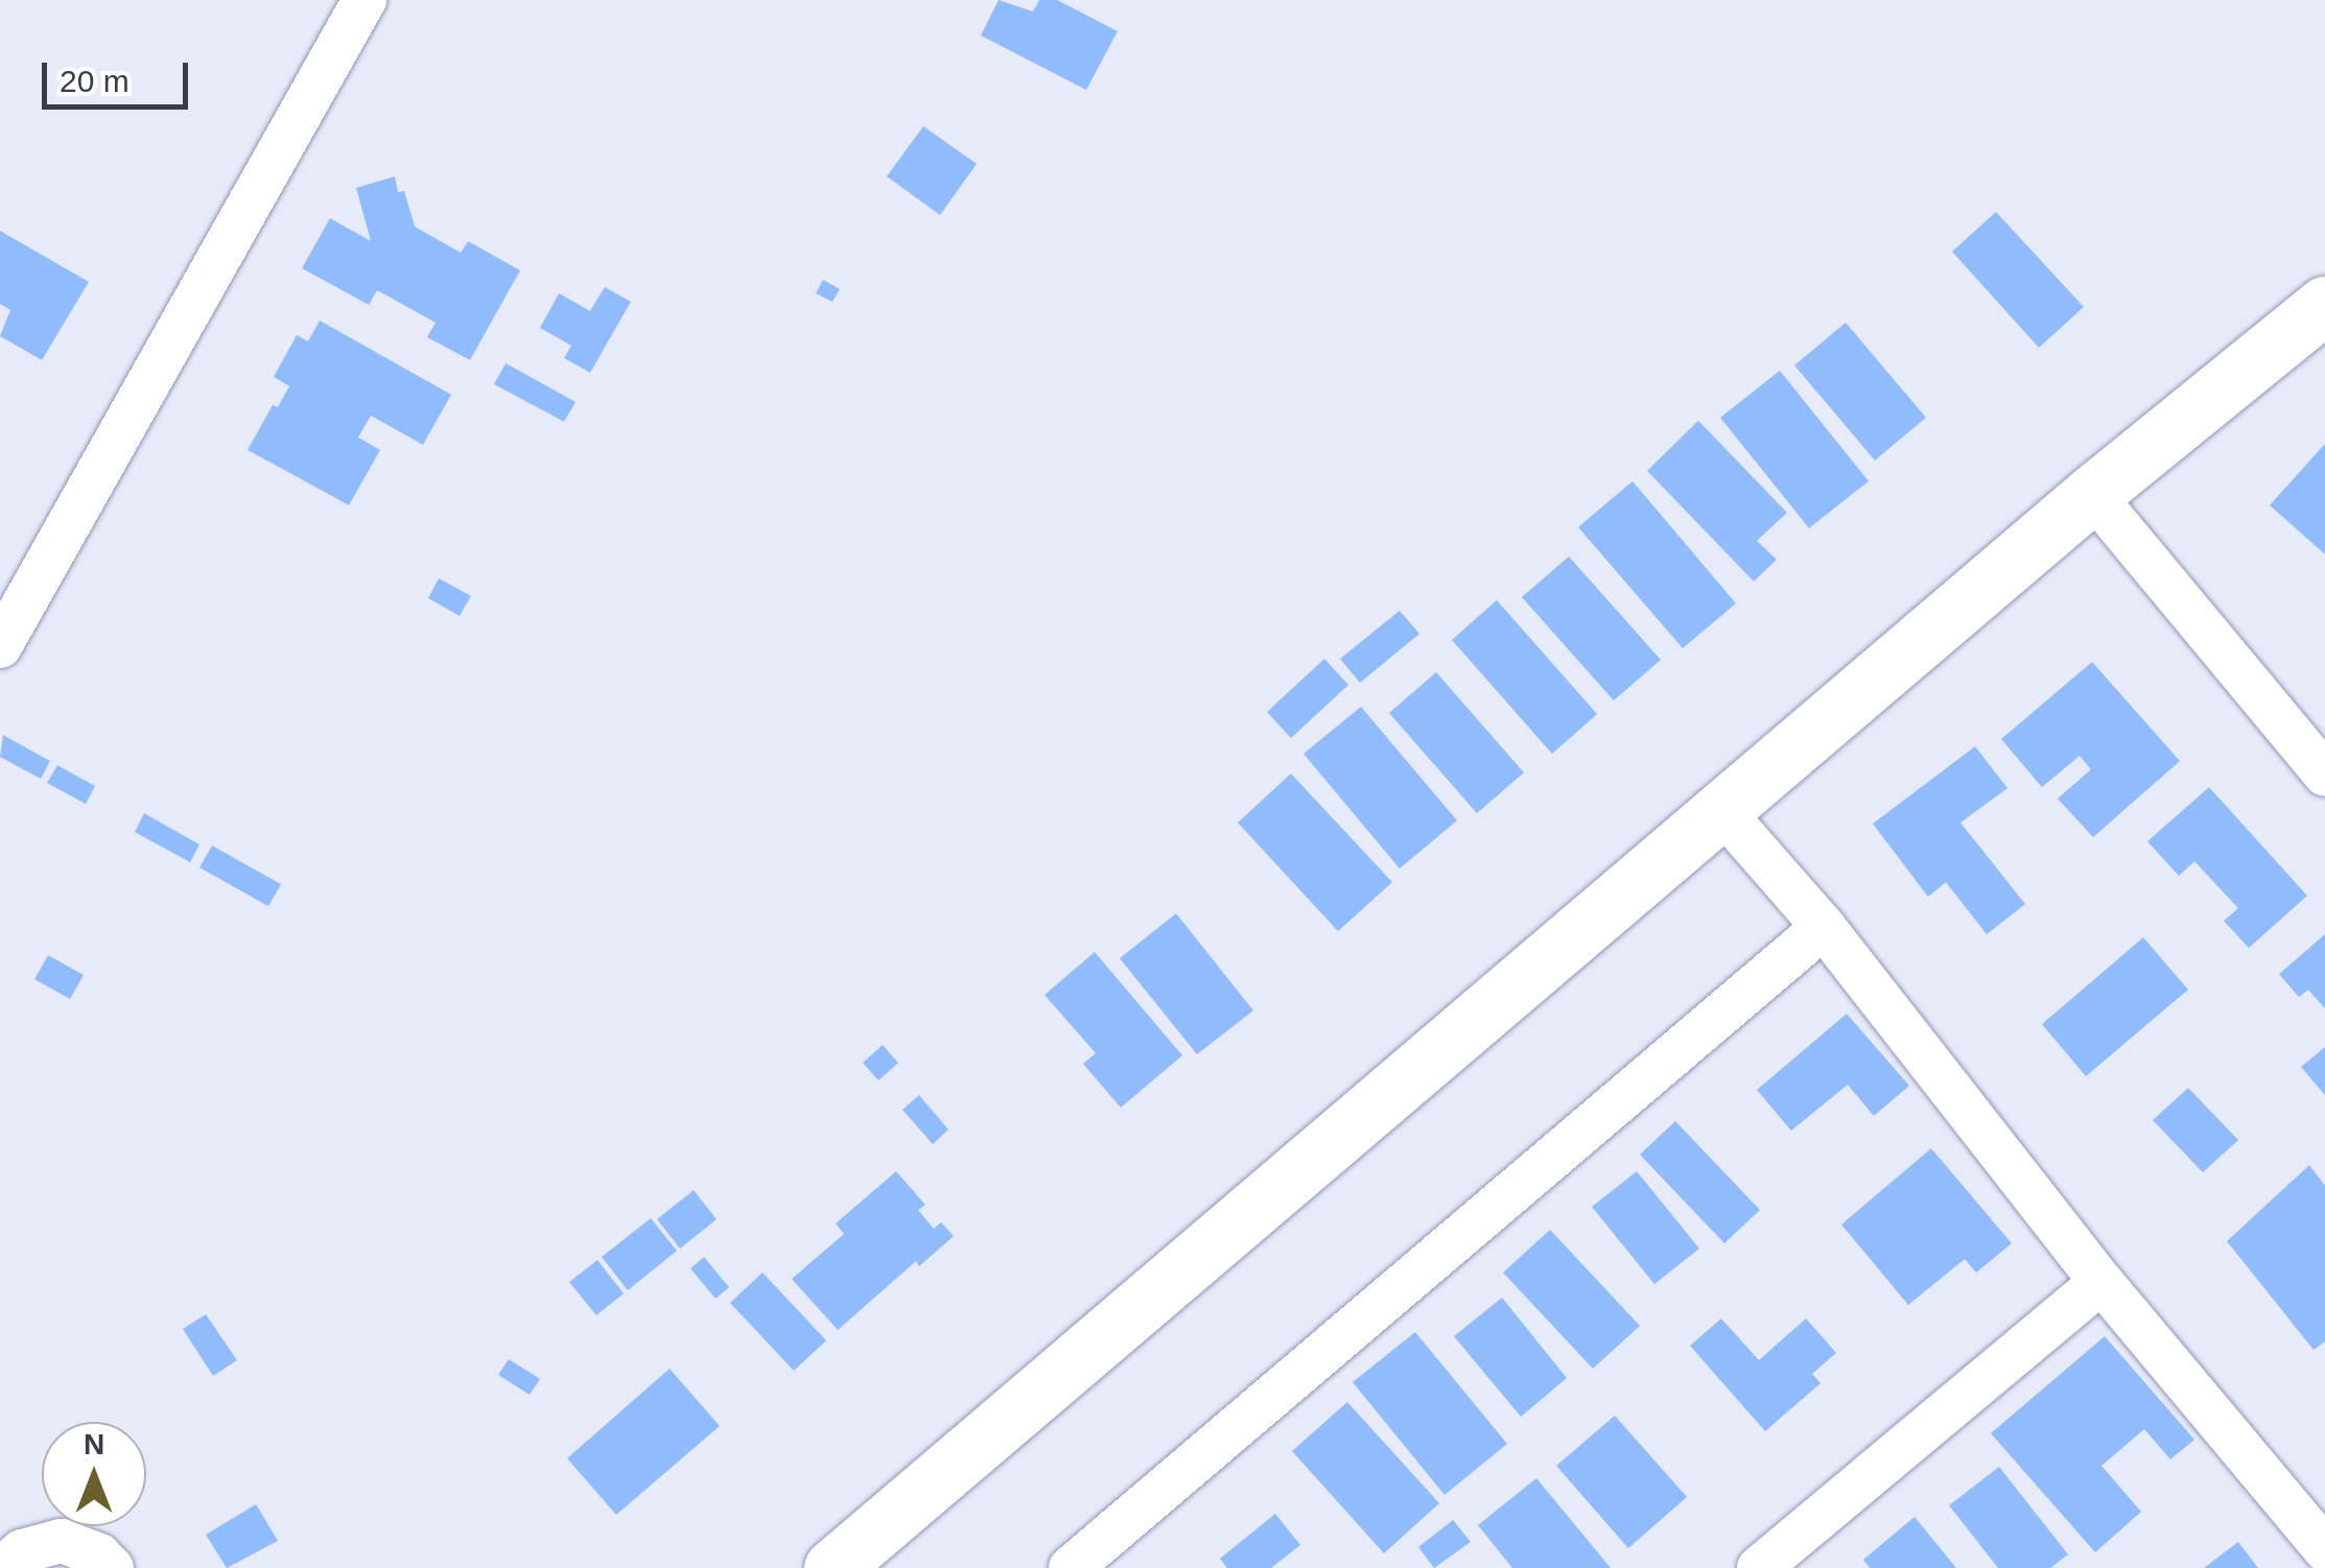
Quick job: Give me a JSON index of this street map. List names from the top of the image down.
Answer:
{
  "scale_bar": "20 m",
  "north": "top"
}
